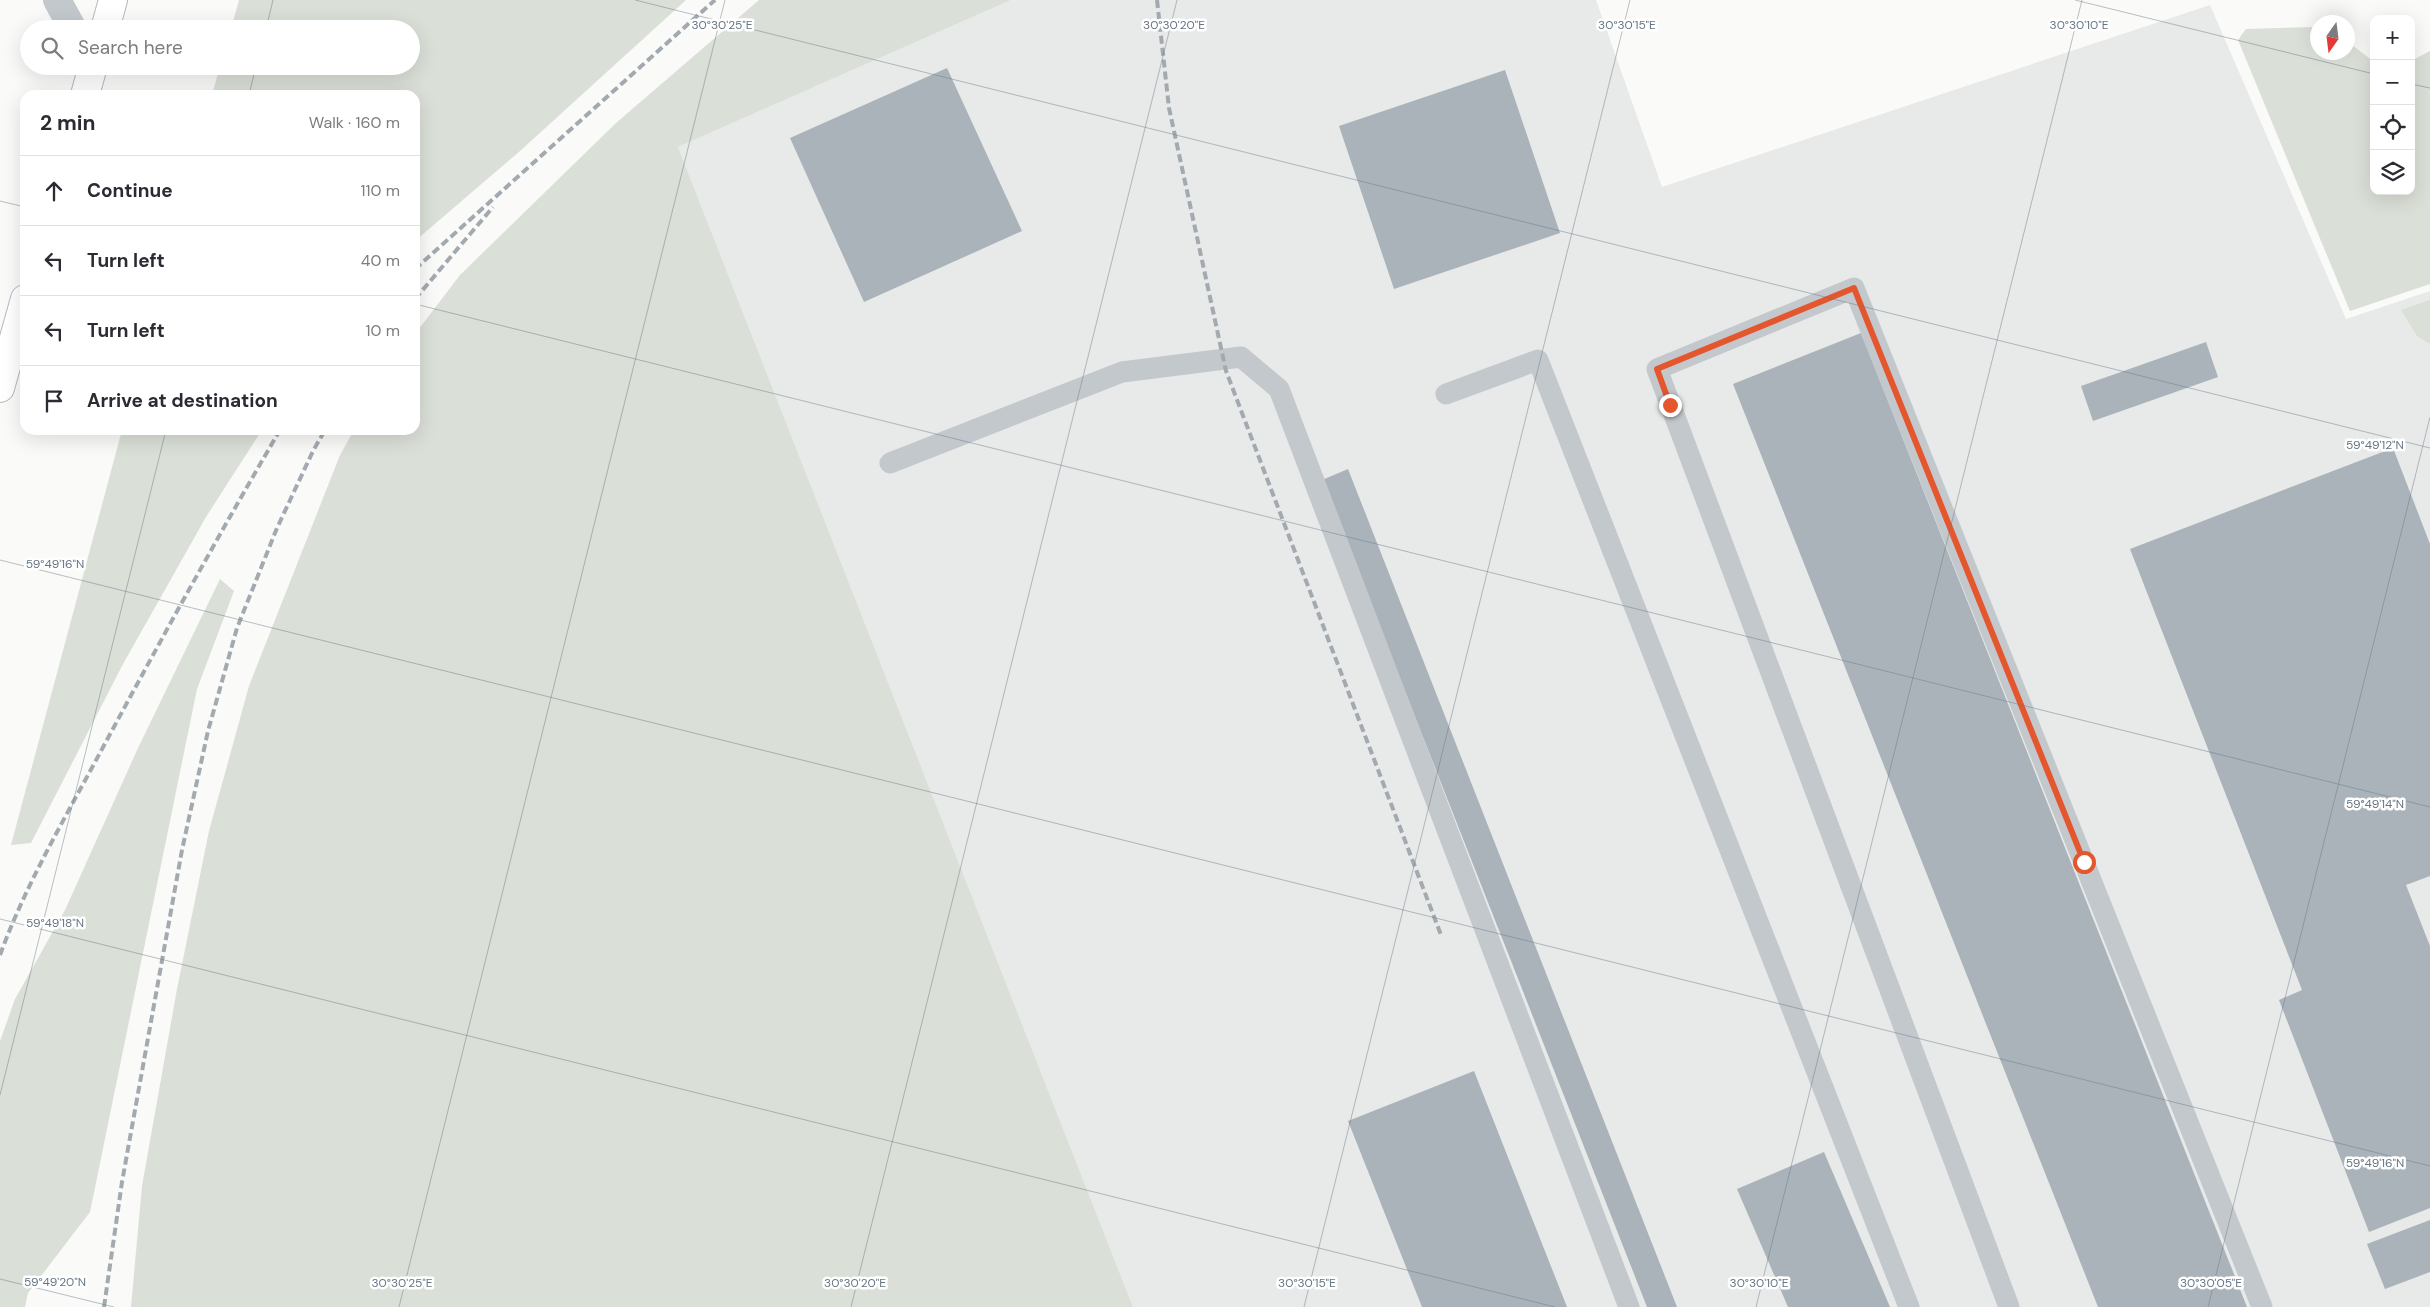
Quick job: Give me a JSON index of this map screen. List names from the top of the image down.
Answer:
{
  "north": "bottom",
  "page": {
    "map_buttons": ["+", "−"],
    "search": "Search here",
    "heading": ["2 min", "Walk · 160 m"],
    "list": [
      ["Continue", "110 m"],
      ["Turn left", "40 m"],
      ["Turn left", "10 m"],
      "Arrive at destination"
    ]
  },
  "coordinates": [
    "30°30'25\"E",
    "30°30'20\"E",
    "30°30'15\"E",
    "30°30'10\"E",
    "59°49'12\"N",
    "59°49'16\"N",
    "59°49'14\"N",
    "59°49'18\"N",
    "59°49'20\"N",
    "30°30'05\"E"
  ]
}
